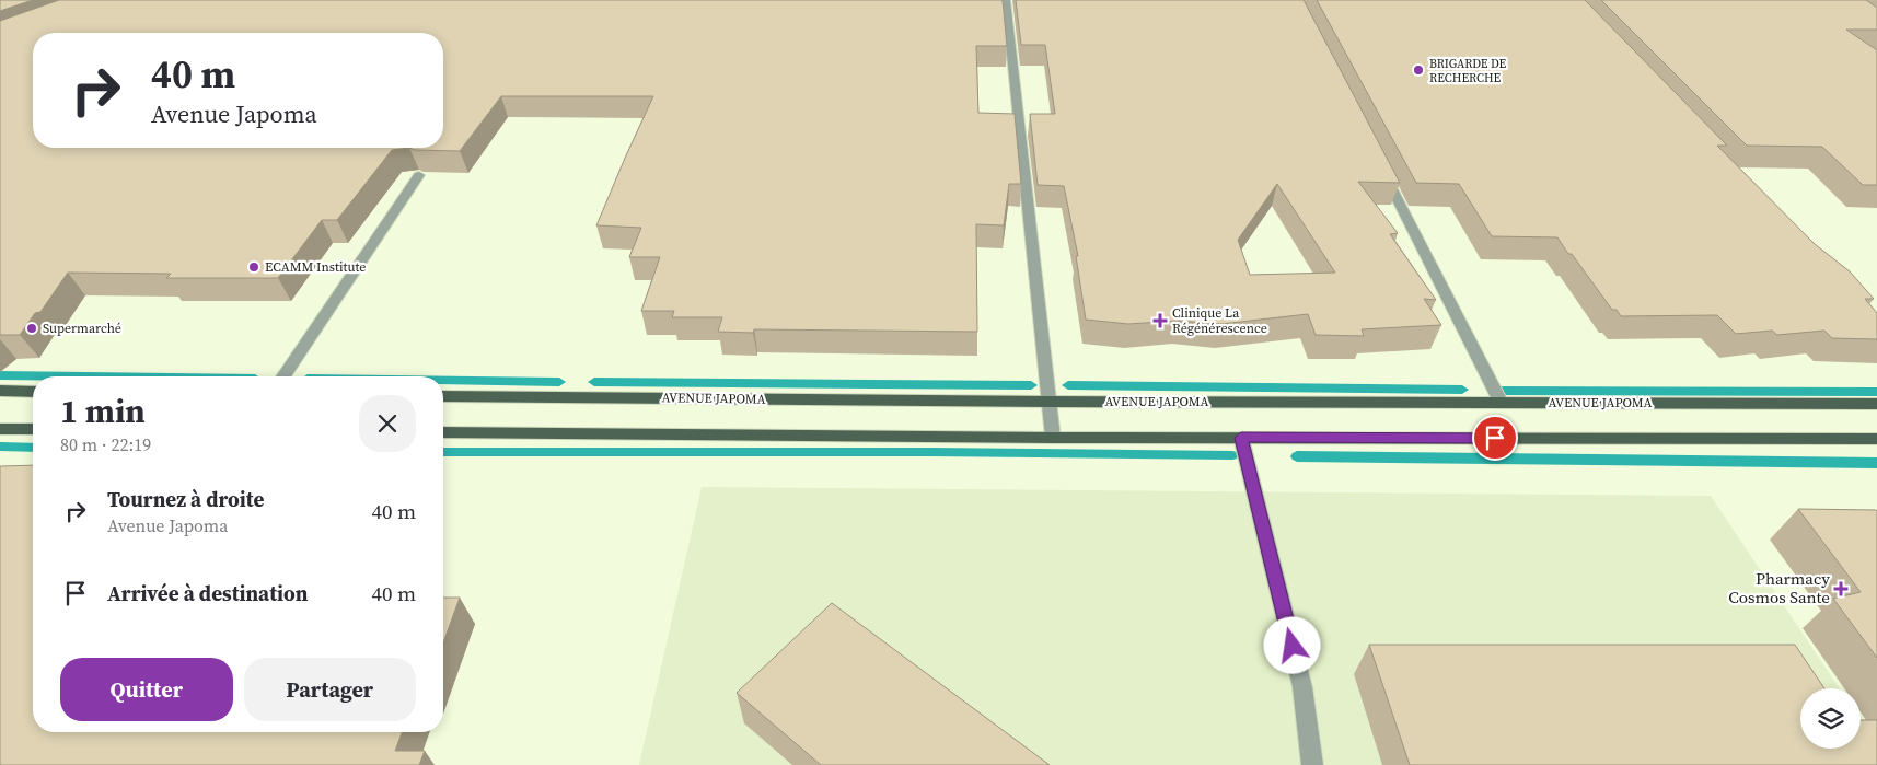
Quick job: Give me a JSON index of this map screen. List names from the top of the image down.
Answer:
{
  "streets": {
    "main road": ["AVENUE JAPOMA"]
  },
  "places": {
    "other": ["BRIGARDE DE RECHERCHE", "ECAMM Institute", "Supermarché"],
    "health": ["Clinique La Régénérescence", "Pharmacy Cosmos Sante"]
  },
  "page": {
    "turn": ["40 m", "Avenue Japoma"],
    "heading": ["1 min", "80 m · 22:19"],
    "list": [
      {
        "name": "Tournez à droite",
        "note": "Avenue Japoma",
        "value": "40 m"
      },
      {
        "name": "Arrivée à destination",
        "value": "40 m"
      }
    ],
    "buttons": ["Quitter", "Partager"]
  }
}
